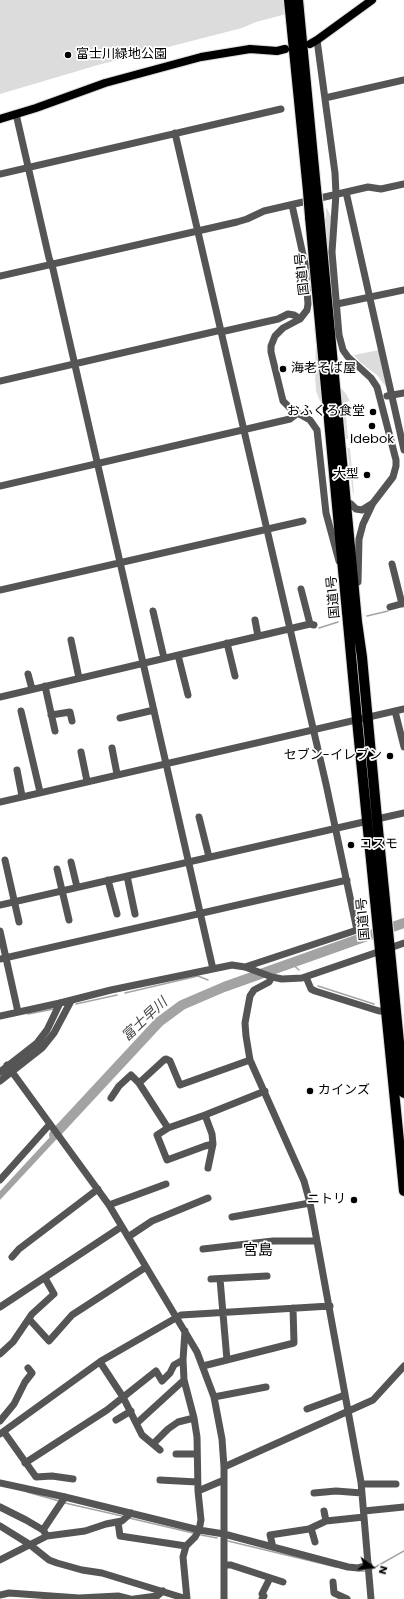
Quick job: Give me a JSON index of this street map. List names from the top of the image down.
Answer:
{
  "streets": {
    "highway": ["国道1号"]
  },
  "districts": ["宮島"],
  "water": ["富士早川"],
  "places": [
    "富士川緑地公園",
    "海老そば屋",
    "おふくろ食堂",
    "Idebok",
    "大型",
    "セブン-イレブン",
    "コスモ",
    "カインズ",
    "ニトリ"
  ],
  "north": "right"
}
